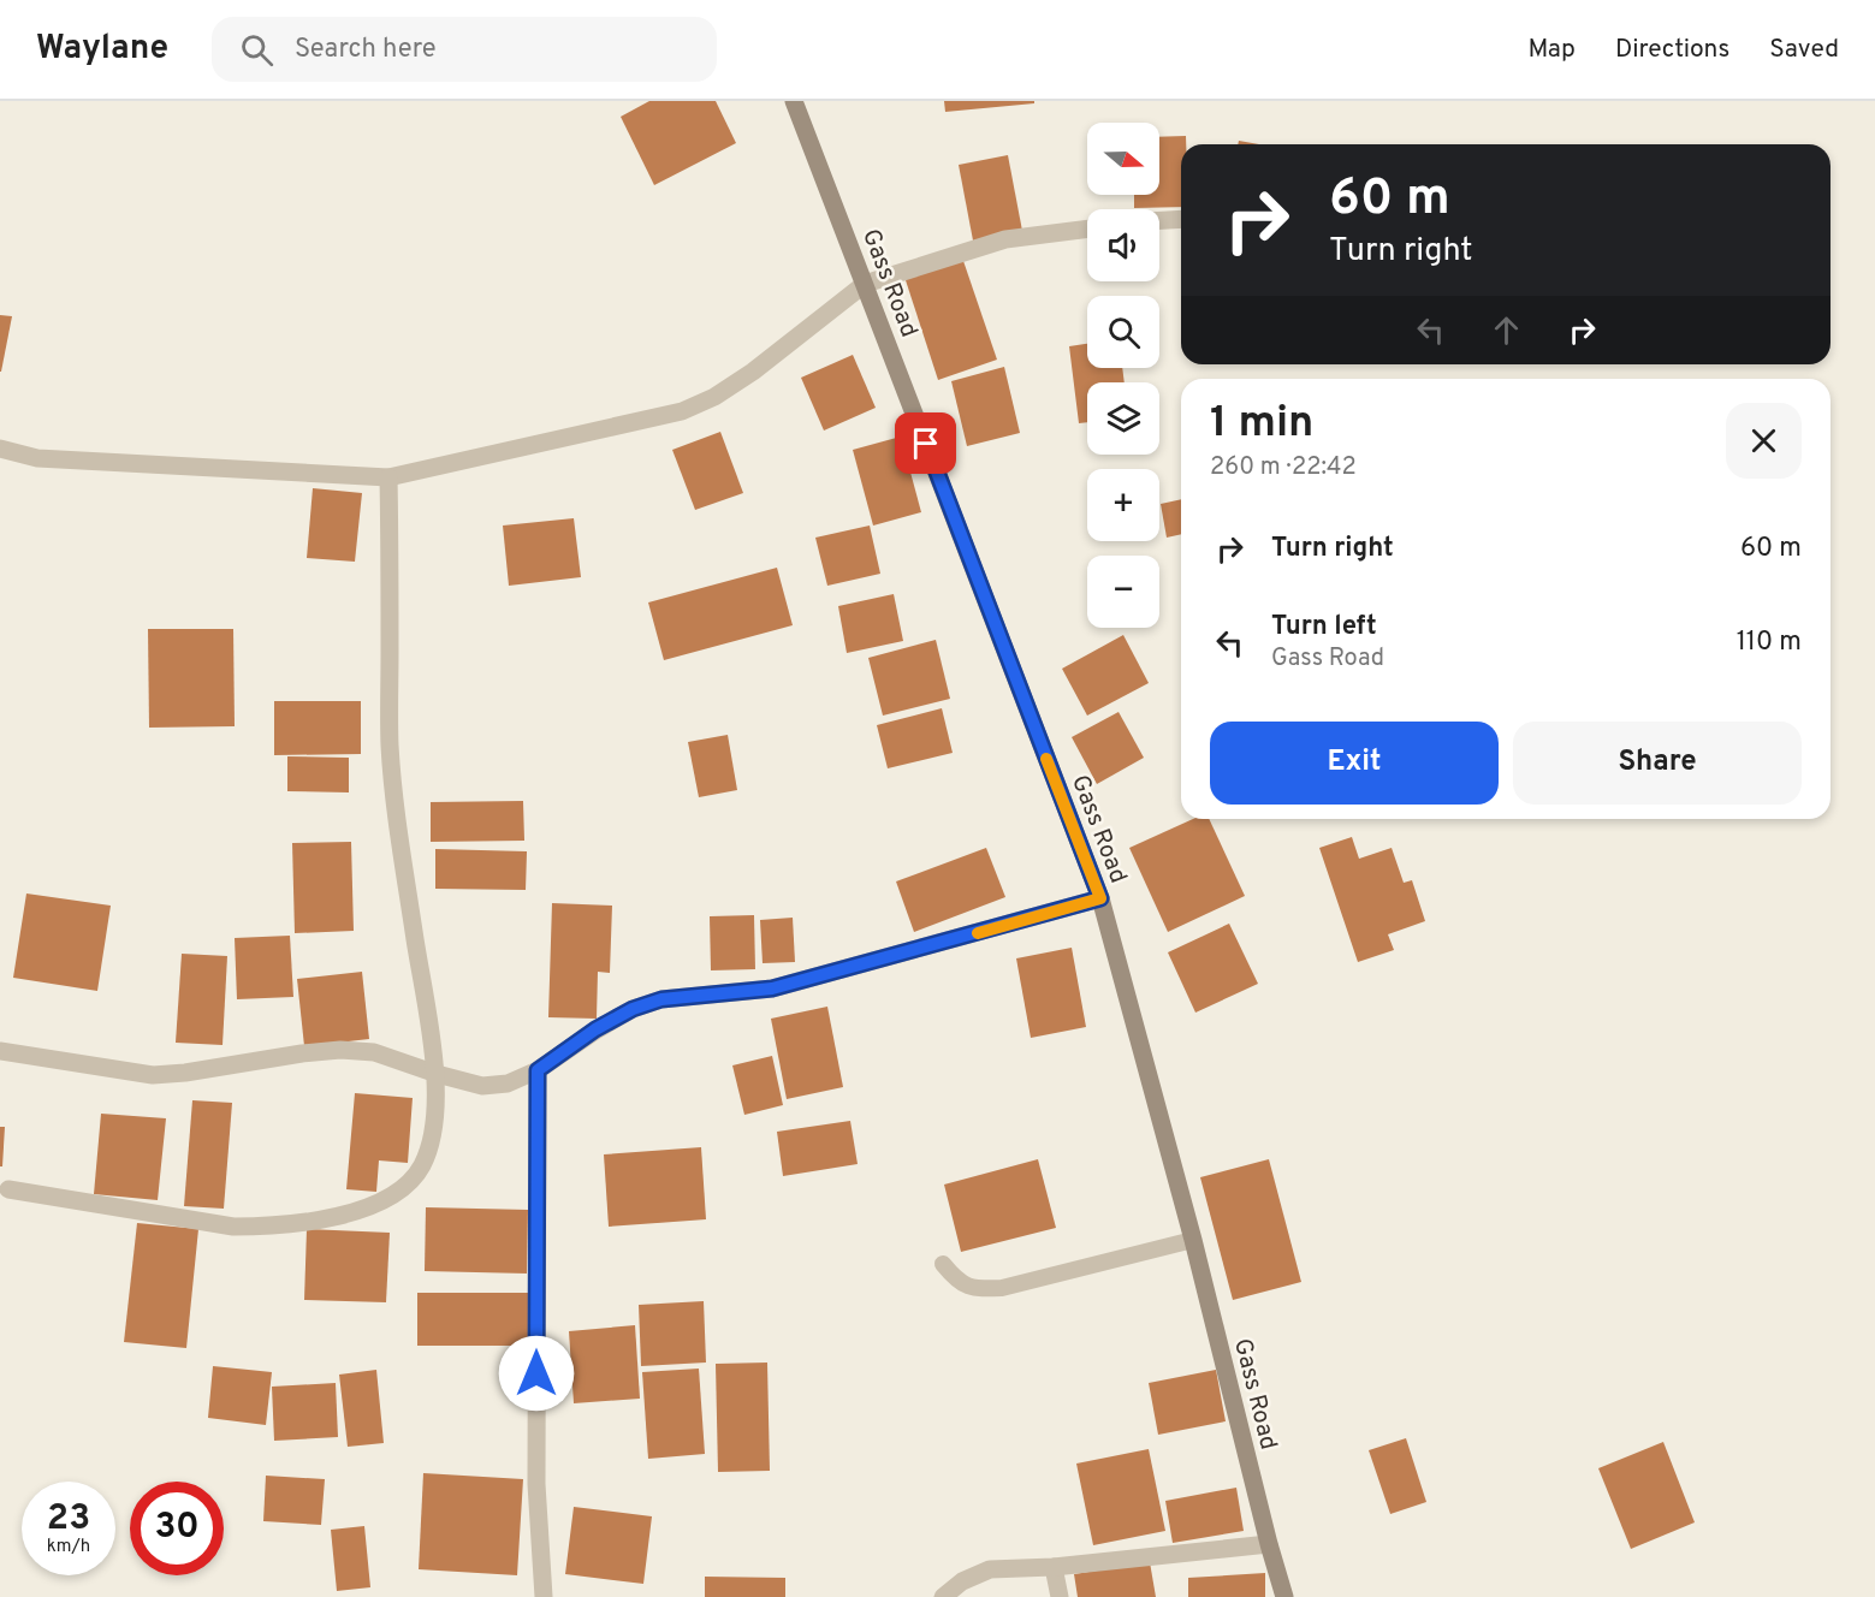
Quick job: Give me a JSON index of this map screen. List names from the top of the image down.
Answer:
{
  "streets": {
    "main road": ["Gass Road"]
  },
  "north": "right",
  "page": {
    "header": "Waylane",
    "search": "Search here",
    "nav": ["Map", "Directions", "Saved"],
    "map_buttons": ["+", "−"],
    "turn": ["60 m", "Turn right"],
    "heading": ["1 min", "260 m · 22:42"],
    "list": [
      {
        "name": "Turn right",
        "value": "60 m"
      },
      {
        "name": "Turn left",
        "note": "Gass Road",
        "value": "110 m"
      }
    ],
    "buttons": ["Exit", "Share"],
    "speed": "23 km/h",
    "limit": "30"
  }
}
